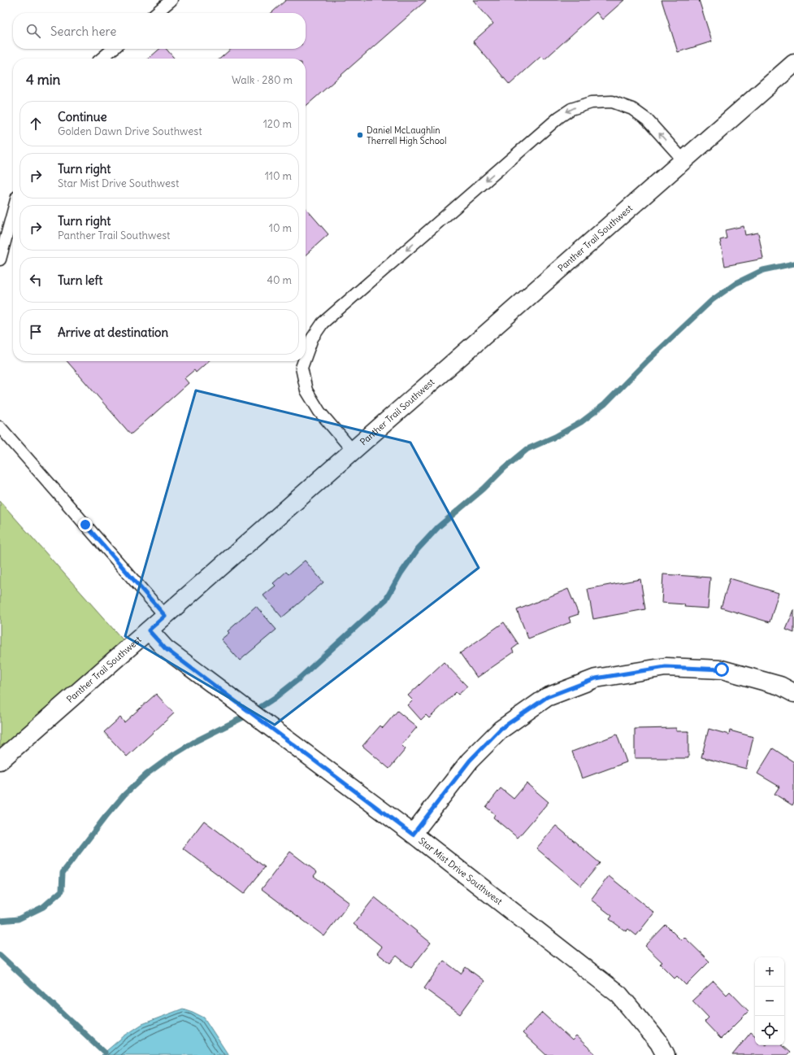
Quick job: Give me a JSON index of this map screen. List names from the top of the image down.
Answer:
{
  "streets": {
    "street": ["Panther Trail Southwest", "Star Mist Drive Southwest"]
  },
  "crossings": [
    ["Panther Trail Southwest", "Star Mist Drive Southwest"]
  ],
  "places": ["Daniel McLaughlin Therrell High School"],
  "page": {
    "search": "Search here",
    "heading": ["4 min", "Walk · 280 m"],
    "list": [
      ["Continue", "Golden Dawn Drive Southwest", "120 m"],
      ["Turn right", "Star Mist Drive Southwest", "110 m"],
      ["Turn right", "Panther Trail Southwest", "10 m"],
      ["Turn left", "40 m"],
      "Arrive at destination"
    ],
    "map_buttons": ["+", "−"]
  }
}
